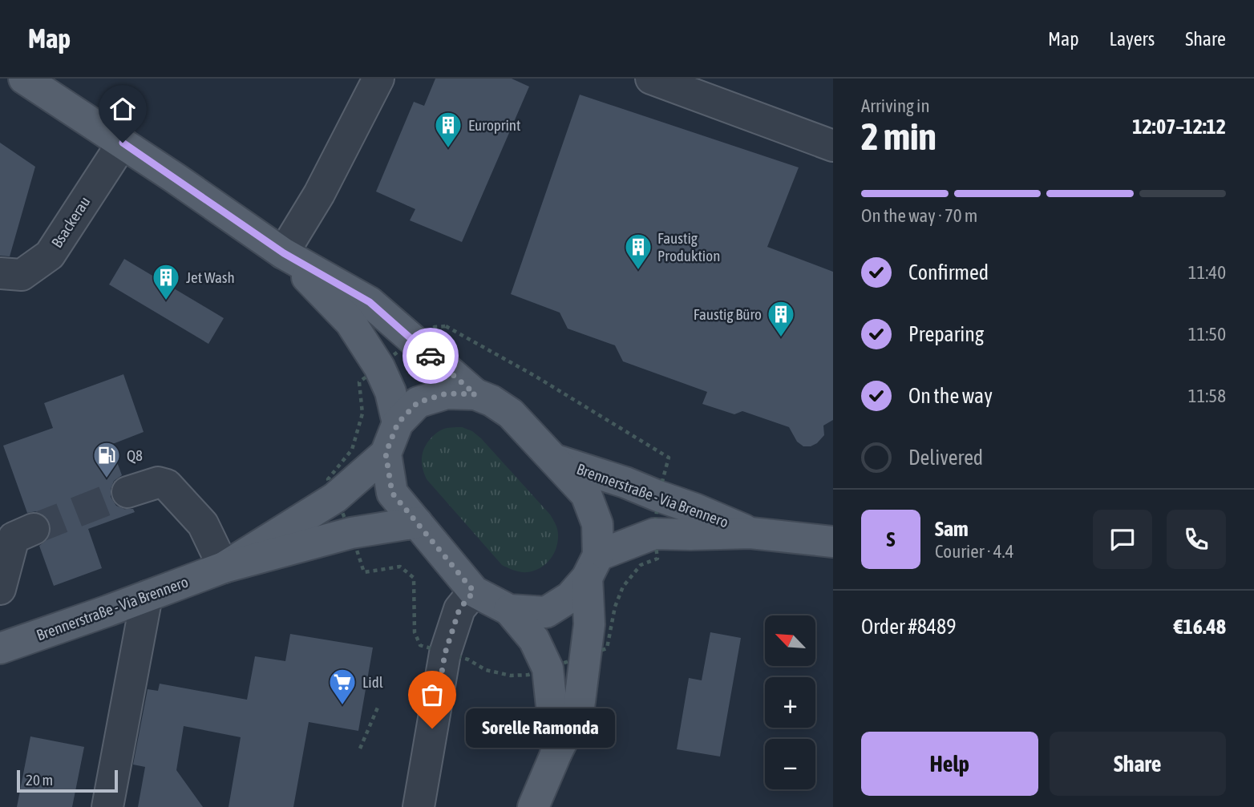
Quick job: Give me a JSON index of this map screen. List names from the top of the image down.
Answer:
{
  "streets": {
    "main road": ["Brennerstraße - Via Brennero"],
    "street": ["Bsackerau"]
  },
  "places": {
    "building": [
      "Europrint",
      "Faustig Produktion",
      "Jet Wash",
      "Faustig Büro"
    ],
    "fuel station": ["Q8"],
    "supermarket": ["Lidl"],
    "other": ["Sorelle Ramonda"]
  },
  "scale_bar": "20 m",
  "north": "top left",
  "page": {
    "header": "Map",
    "nav": ["Map", "Layers", "Share"],
    "heading": ["2 min", "Arriving in", "12:07–12:12"],
    "panel": [
      "Sam",
      "Courier · 4.4",
      "Order #8489",
      "€16.48"
    ],
    "bar": "On the way · 70 m",
    "list": [
      ["Confirmed", "11:40"],
      ["Preparing", "11:50"],
      ["On the way", "11:58"],
      "Delivered"
    ],
    "round": "S",
    "map_buttons": ["+", "−"],
    "bubble": "Sorelle Ramonda",
    "buttons": ["Help", "Share"],
    "scale": "20 m"
  }
}
